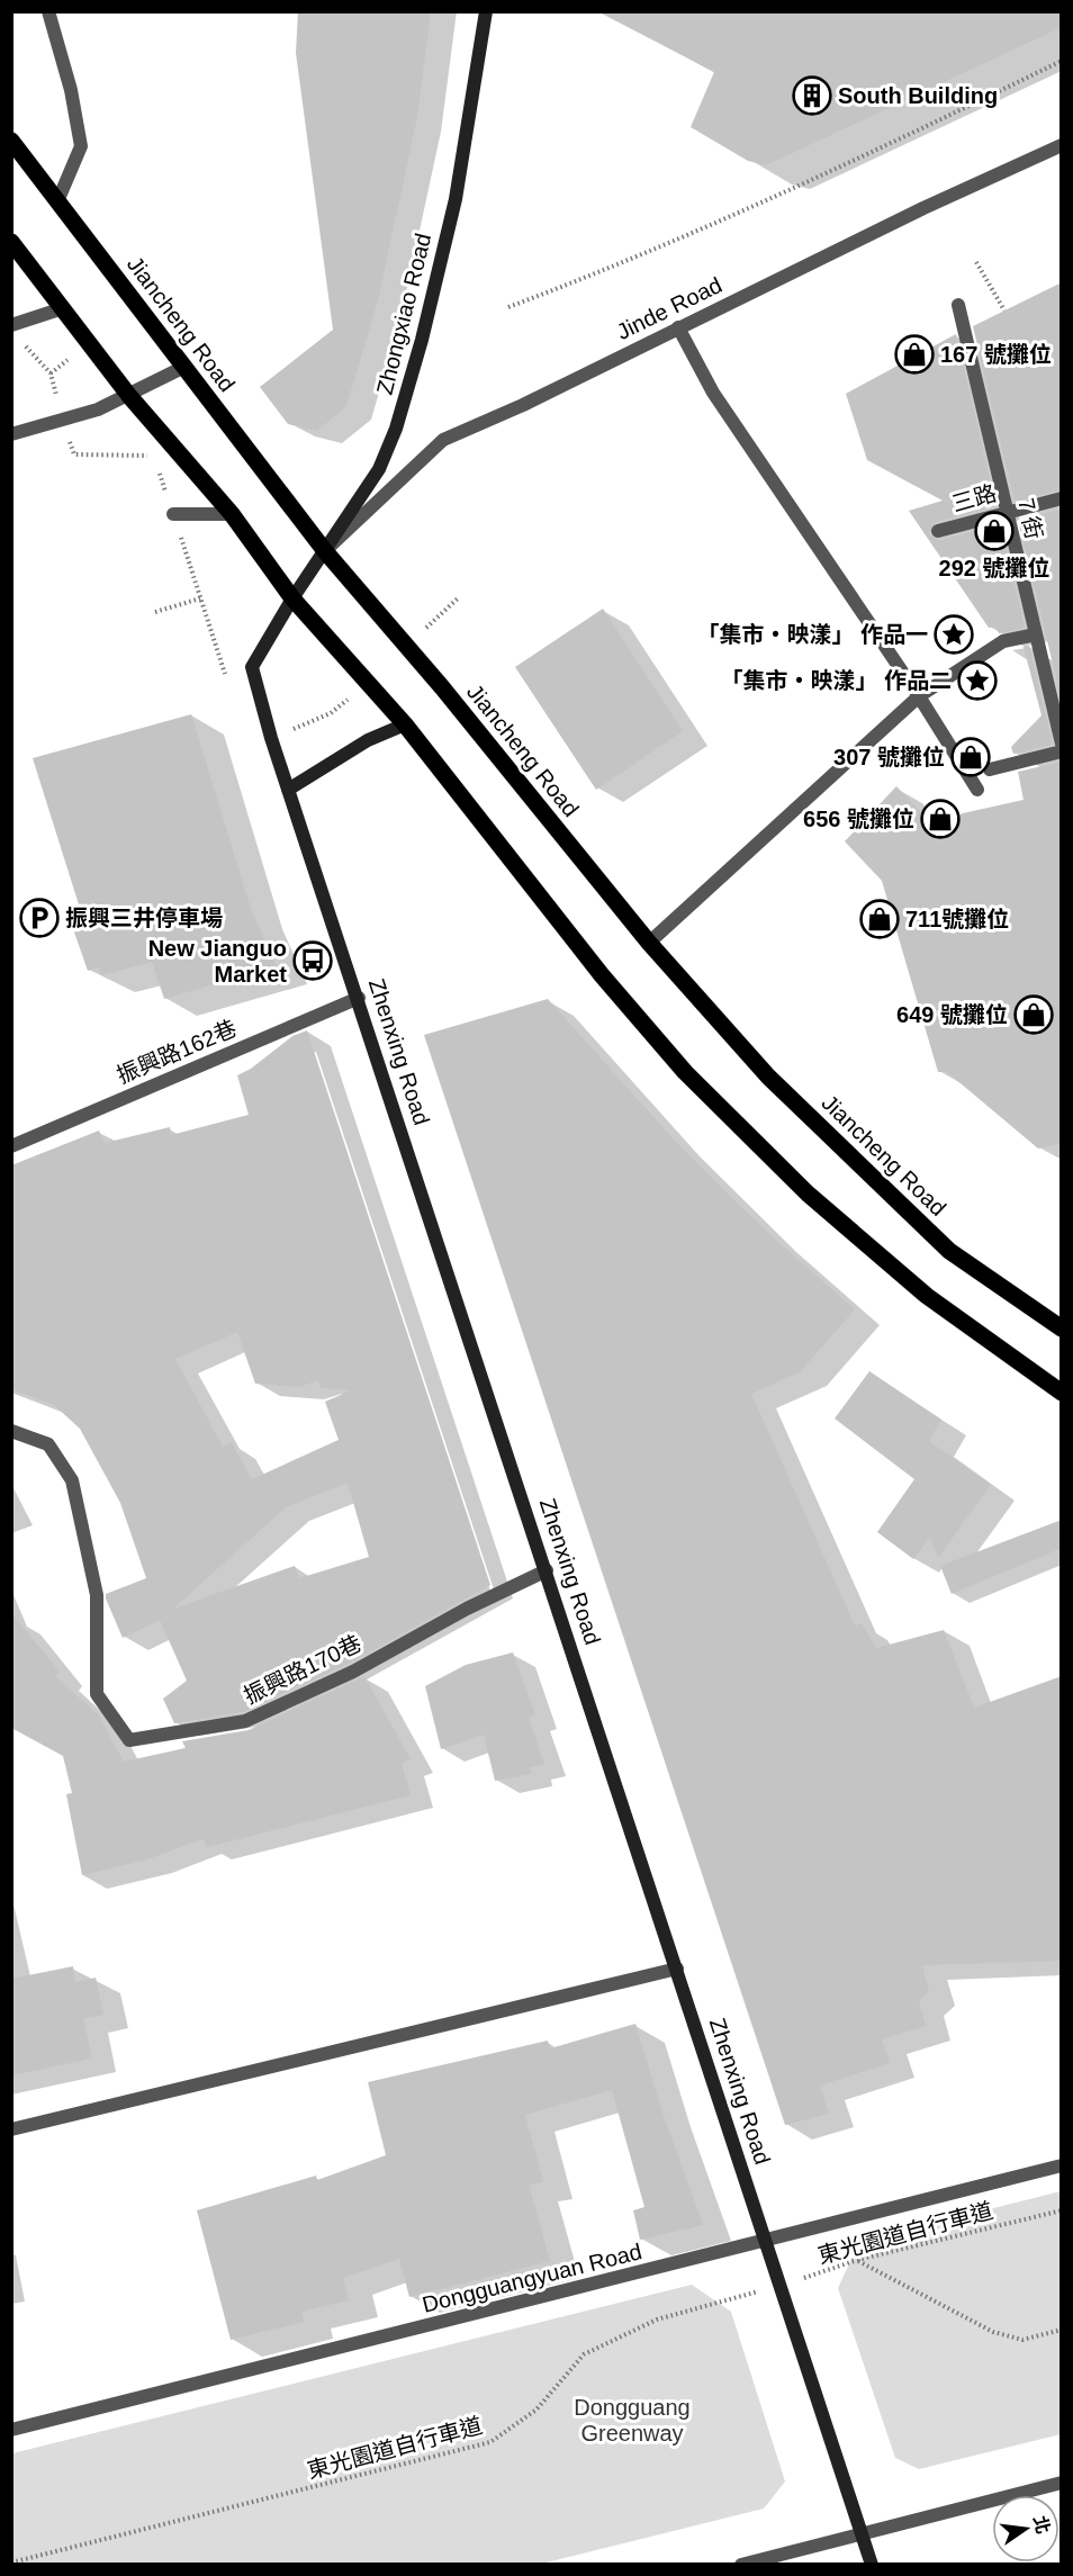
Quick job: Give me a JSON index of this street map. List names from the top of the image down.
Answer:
{
  "streets": {
    "main road": ["Zhongxiao Road", "Jiancheng Road", "Zhenxing Road"],
    "street": [
      "Jinde Road",
      "三路",
      "7 街",
      "振興路162巷",
      "振興路170巷",
      "Dongguangyuan Road"
    ],
    "path": ["東光園道自行車道"]
  },
  "crossings": [
    ["Jinde Road", "Zhongxiao Road"],
    ["Jinde Road", "Jiancheng Road"],
    ["Zhongxiao Road", "Jiancheng Road"],
    ["Zhongxiao Road", "Zhenxing Road"],
    ["三路", "7 街"],
    ["振興路162巷", "Zhenxing Road"],
    ["Zhenxing Road", "振興路170巷"],
    ["Zhenxing Road", "東光園道自行車道"],
    ["Zhenxing Road", "Dongguangyuan Road"]
  ],
  "parks": ["Dongguang Greenway"],
  "places": {
    "building": ["South Building"],
    "shop": [
      "167 號攤位",
      "292 號攤位",
      "307 號攤位",
      "656 號攤位",
      "711號攤位",
      "649 號攤位"
    ],
    "place": ["「集市‧映漾」 作品一", "「集市‧映漾」 作品二"],
    "parking": ["振興三井停車場"],
    "bus stop": ["New Jianguo Market"]
  },
  "north": "right"
}
